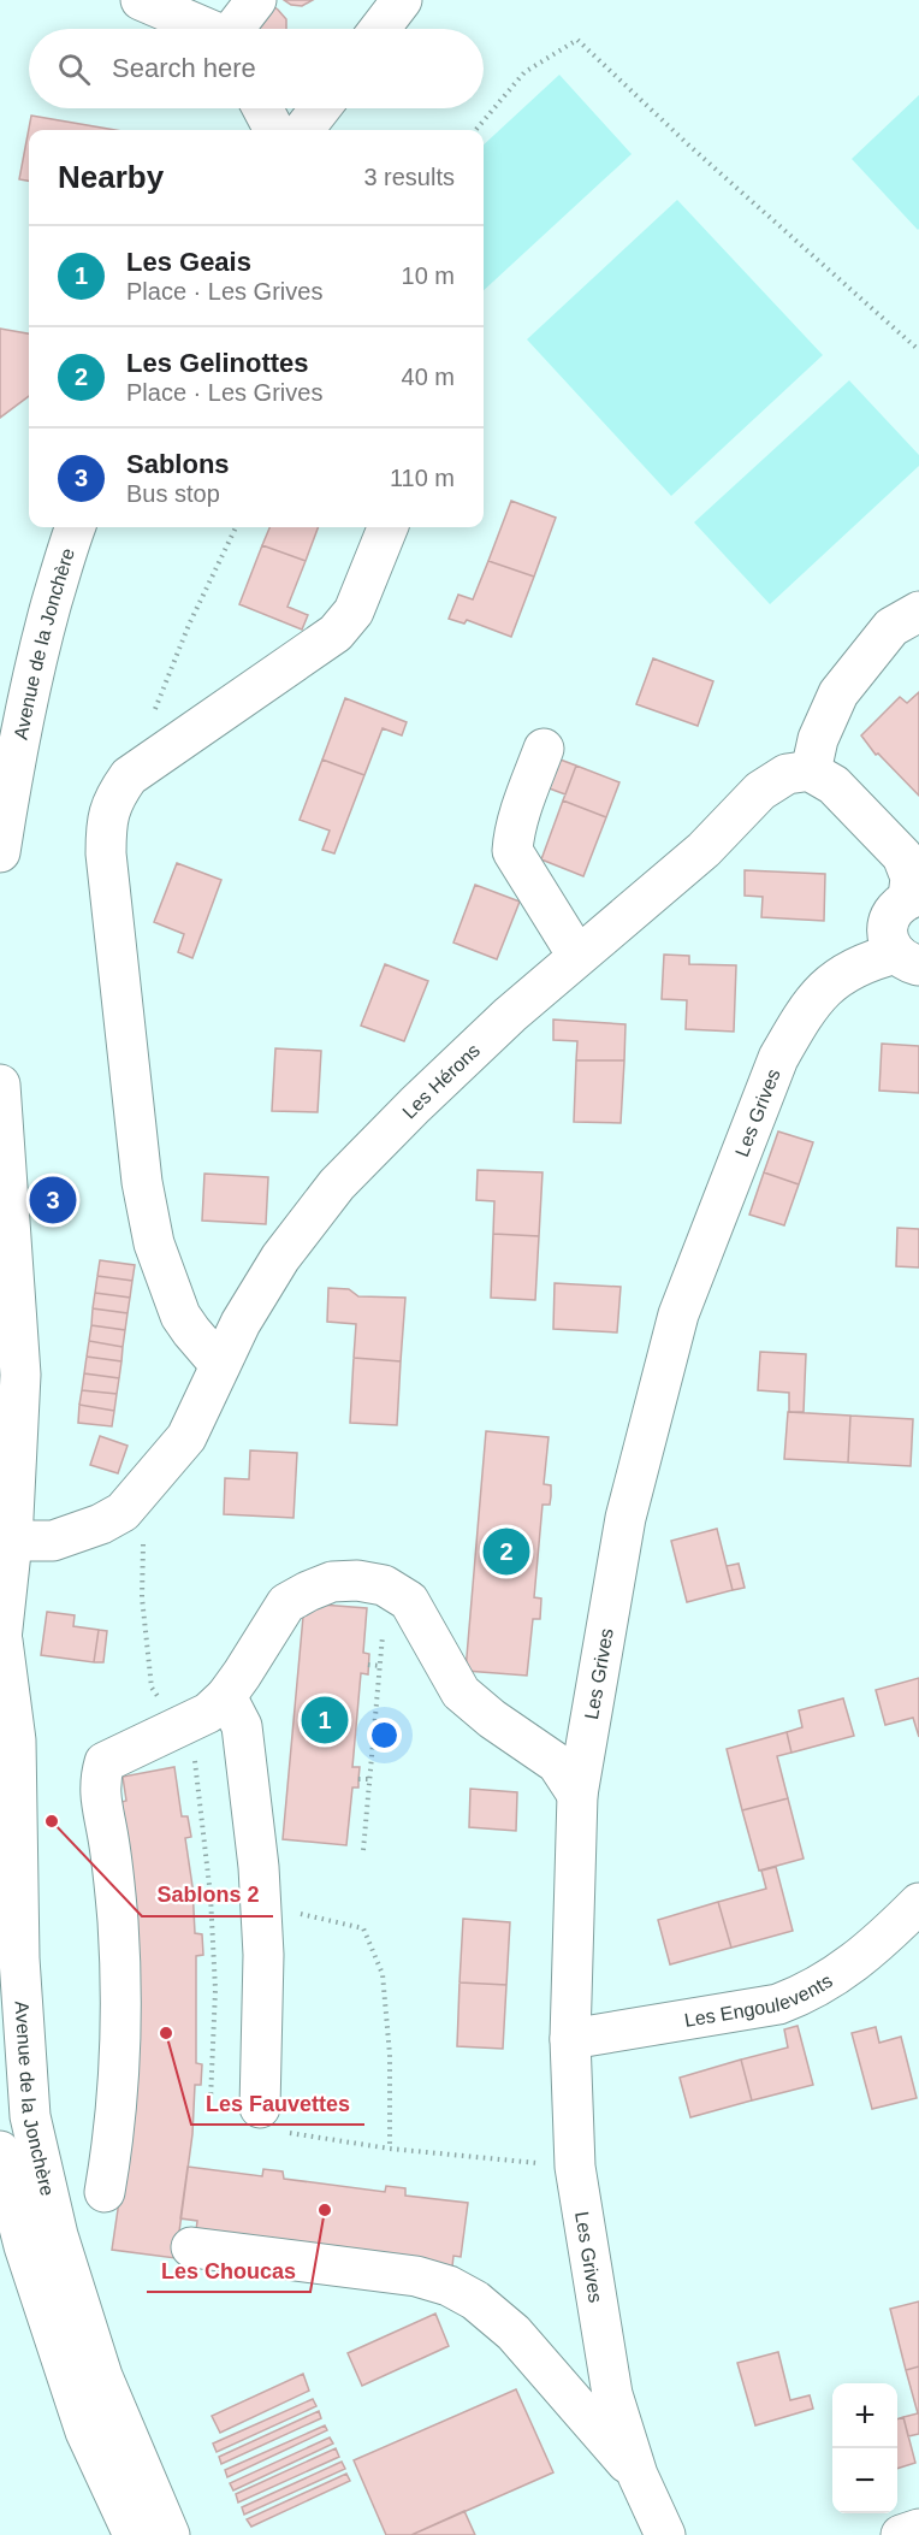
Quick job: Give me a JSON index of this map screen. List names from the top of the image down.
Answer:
{
  "streets": {
    "street": [
      "Avenue de la Jonchère",
      "Les Hérons",
      "Les Grives",
      "Les Engoulevents"
    ]
  },
  "crossings": [
    ["Avenue de la Jonchère", "Les Hérons"],
    ["Les Grives", "Les Engoulevents"]
  ],
  "places": ["Sablons 2", "Les Fauvettes", "Les Choucas"],
  "page": {
    "search": "Search here",
    "heading": ["Nearby", "3 results"],
    "list": [
      {
        "mark": "1",
        "name": "Les Geais",
        "note": "Place · Les Grives",
        "value": "10 m"
      },
      {
        "mark": "2",
        "name": "Les Gelinottes",
        "note": "Place · Les Grives",
        "value": "40 m"
      },
      {
        "mark": "3",
        "name": "Sablons",
        "note": "Bus stop",
        "value": "110 m"
      }
    ],
    "pins": ["3", "2", "1"],
    "map_buttons": ["+", "−"]
  }
}
